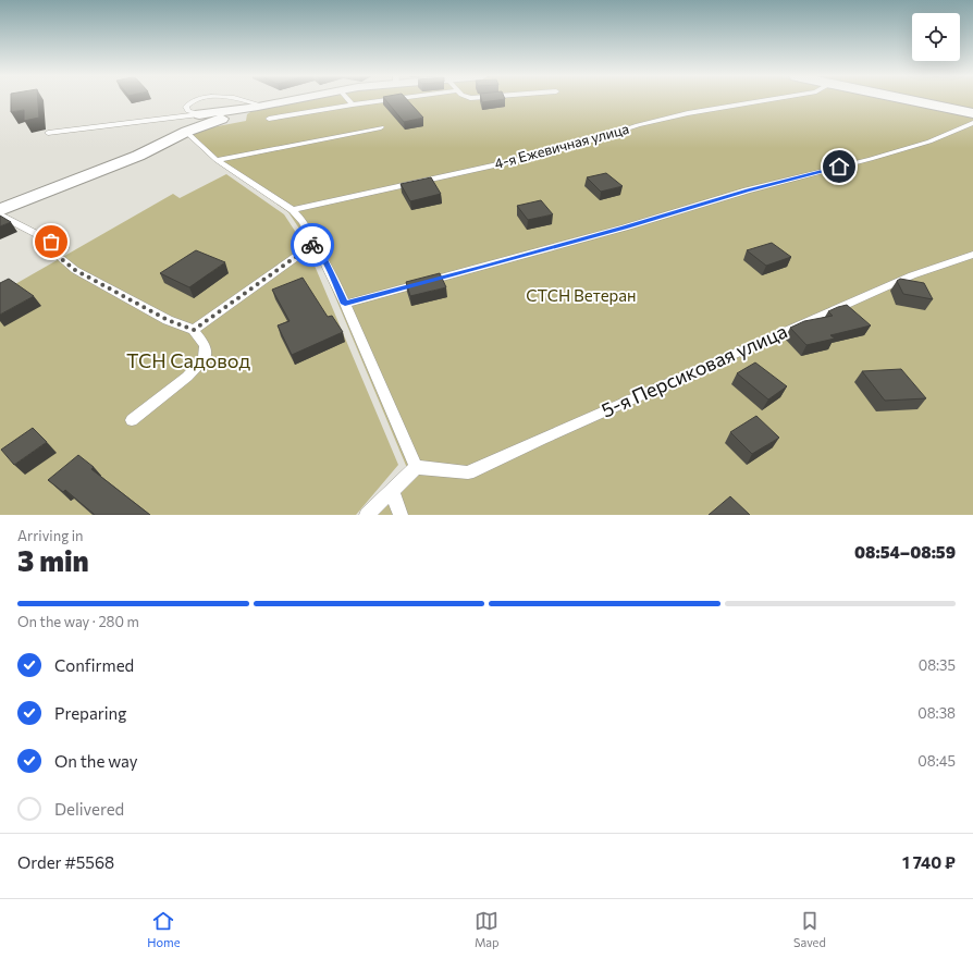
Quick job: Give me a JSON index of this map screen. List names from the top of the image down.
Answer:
{
  "streets": {
    "lane": ["4-я Ежевичная улица", "5-я Персиковая улица"]
  },
  "parks": ["СТСН Ветеран", "ТСН Садовод"],
  "page": {
    "heading": ["3 min", "Arriving in", "08:54–08:59"],
    "panel": ["Order #5568", "1 740 ₽"],
    "bar": "On the way · 280 m",
    "list": [
      ["Confirmed", "08:35"],
      ["Preparing", "08:38"],
      ["On the way", "08:45"],
      "Delivered"
    ],
    "tabs": ["Home", "Map", "Saved"]
  }
}
